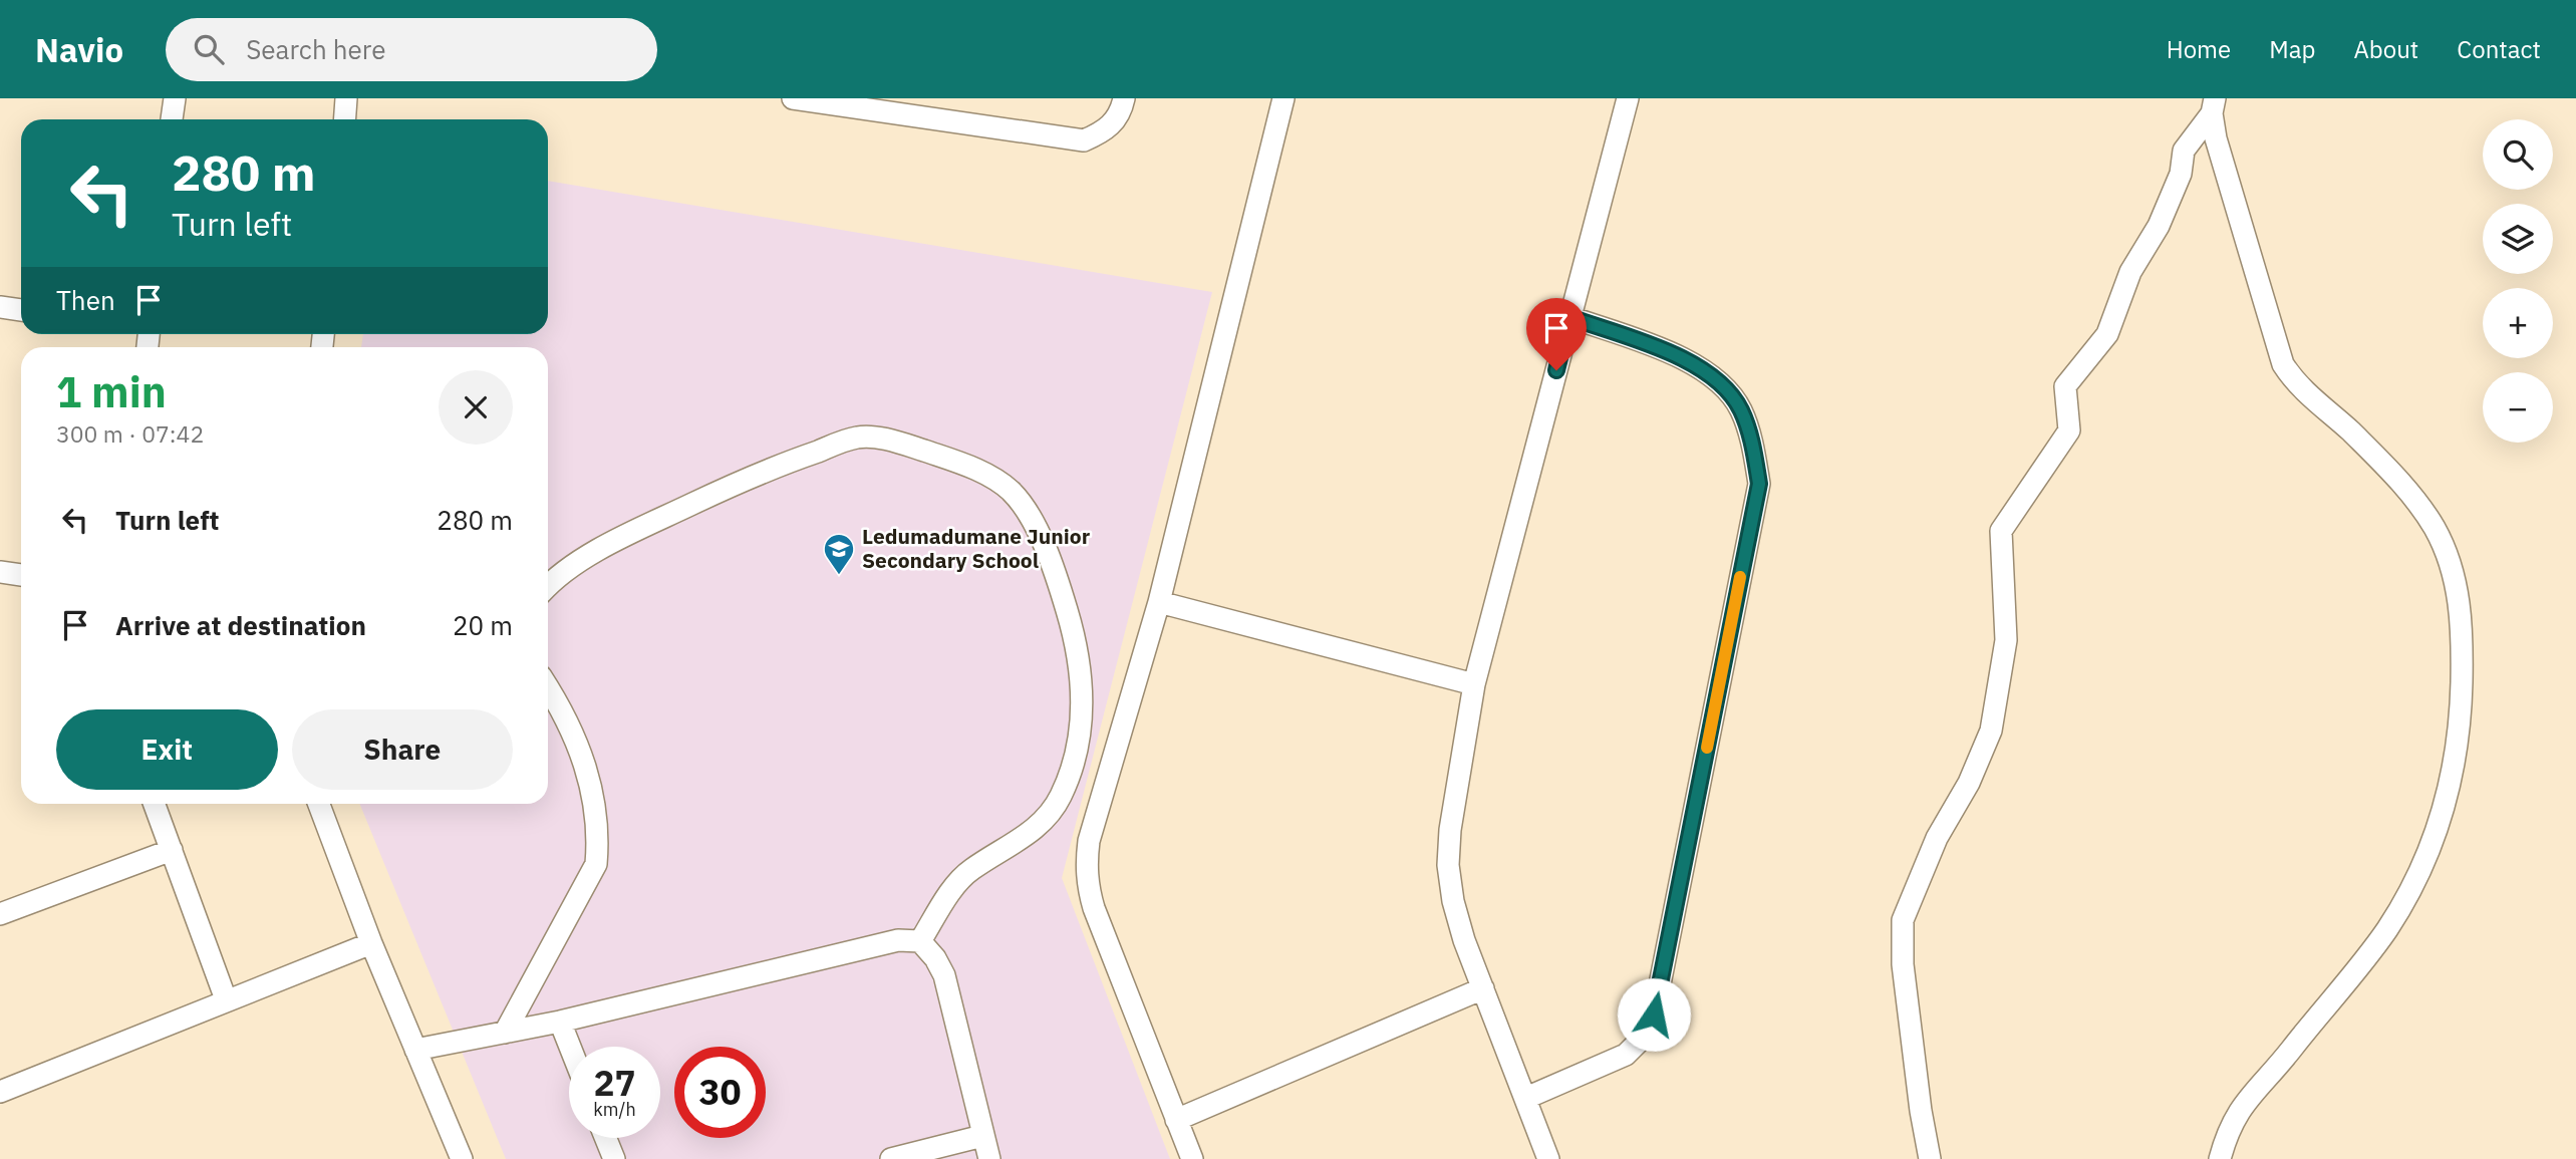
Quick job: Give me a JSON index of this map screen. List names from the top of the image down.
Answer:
{
  "places": {
    "school or university": ["Ledumadumane Junior Secondary School"]
  },
  "page": {
    "header": "Navio",
    "search": "Search here",
    "nav": [
      "Home",
      "Map",
      "About",
      "Contact"
    ],
    "map_buttons": ["+", "−"],
    "turn": ["280 m", "Turn left"],
    "then": "Then",
    "heading": ["1 min", "300 m · 07:42"],
    "list": [
      {
        "name": "Turn left",
        "value": "280 m"
      },
      {
        "name": "Arrive at destination",
        "value": "20 m"
      }
    ],
    "buttons": ["Exit", "Share"],
    "speed": "27 km/h",
    "limit": "30"
  }
}
